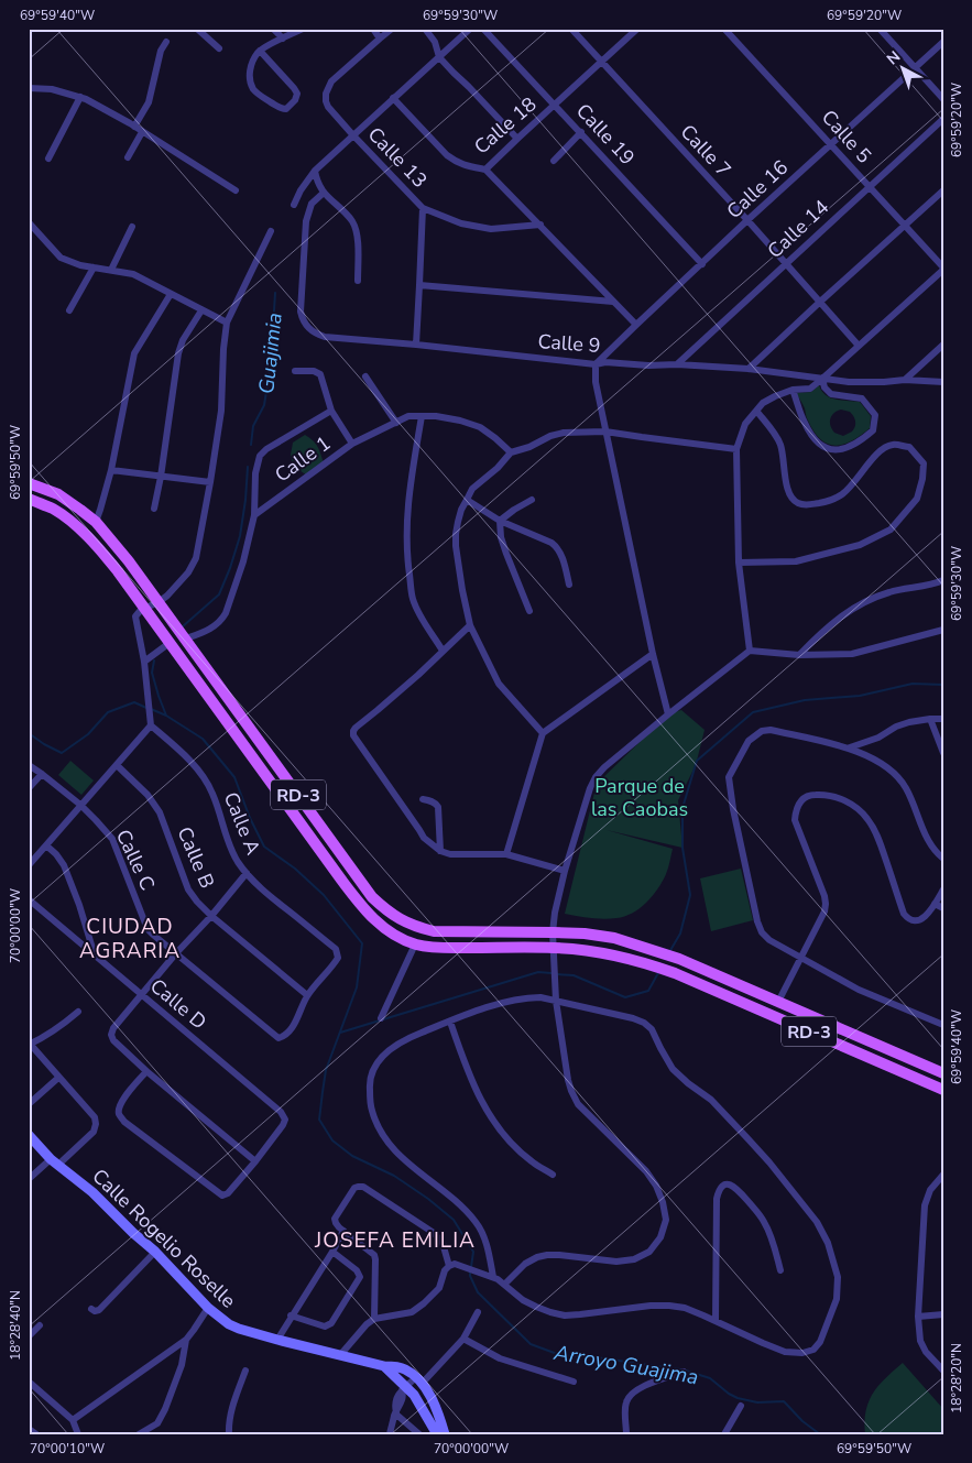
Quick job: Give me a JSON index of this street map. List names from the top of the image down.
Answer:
{
  "streets": {
    "main road": ["RD-3"],
    "street": [
      "Calle 18",
      "Calle 19",
      "Calle 5",
      "Calle 7",
      "Calle 13",
      "Calle 16",
      "Calle 14",
      "Calle 9",
      "Calle 1",
      "Calle A",
      "Calle B",
      "Calle C",
      "Calle D",
      "Calle Rogelio Roselle"
    ]
  },
  "crossings": [
    ["Calle 18", "Calle 19"],
    ["Calle 18", "Calle 7"],
    ["Calle 19", "Calle 16"],
    ["Calle 5", "Calle 16"],
    ["Calle 5", "Calle 14"],
    ["Calle 7", "Calle 16"],
    ["Calle 7", "Calle 14"],
    ["Calle 16", "Calle 9"],
    ["Calle 14", "Calle 9"],
    ["Calle A", "Calle B"],
    ["Calle A", "Calle C"],
    ["Calle B", "Calle C"]
  ],
  "districts": ["CIUDAD AGRARIA", "JOSEFA EMILIA"],
  "water": ["Guajimia", "Arroyo Guajima"],
  "parks": ["Parque de las Caobas"],
  "north": "top left",
  "coordinates": [
    "69°59'40\"W",
    "69°59'30\"W",
    "69°59'20\"W",
    "69°59'50\"W",
    "70°00'00\"W",
    "18°28'40\"N",
    "18°28'20\"N",
    "70°00'10\"W"
  ]
}
